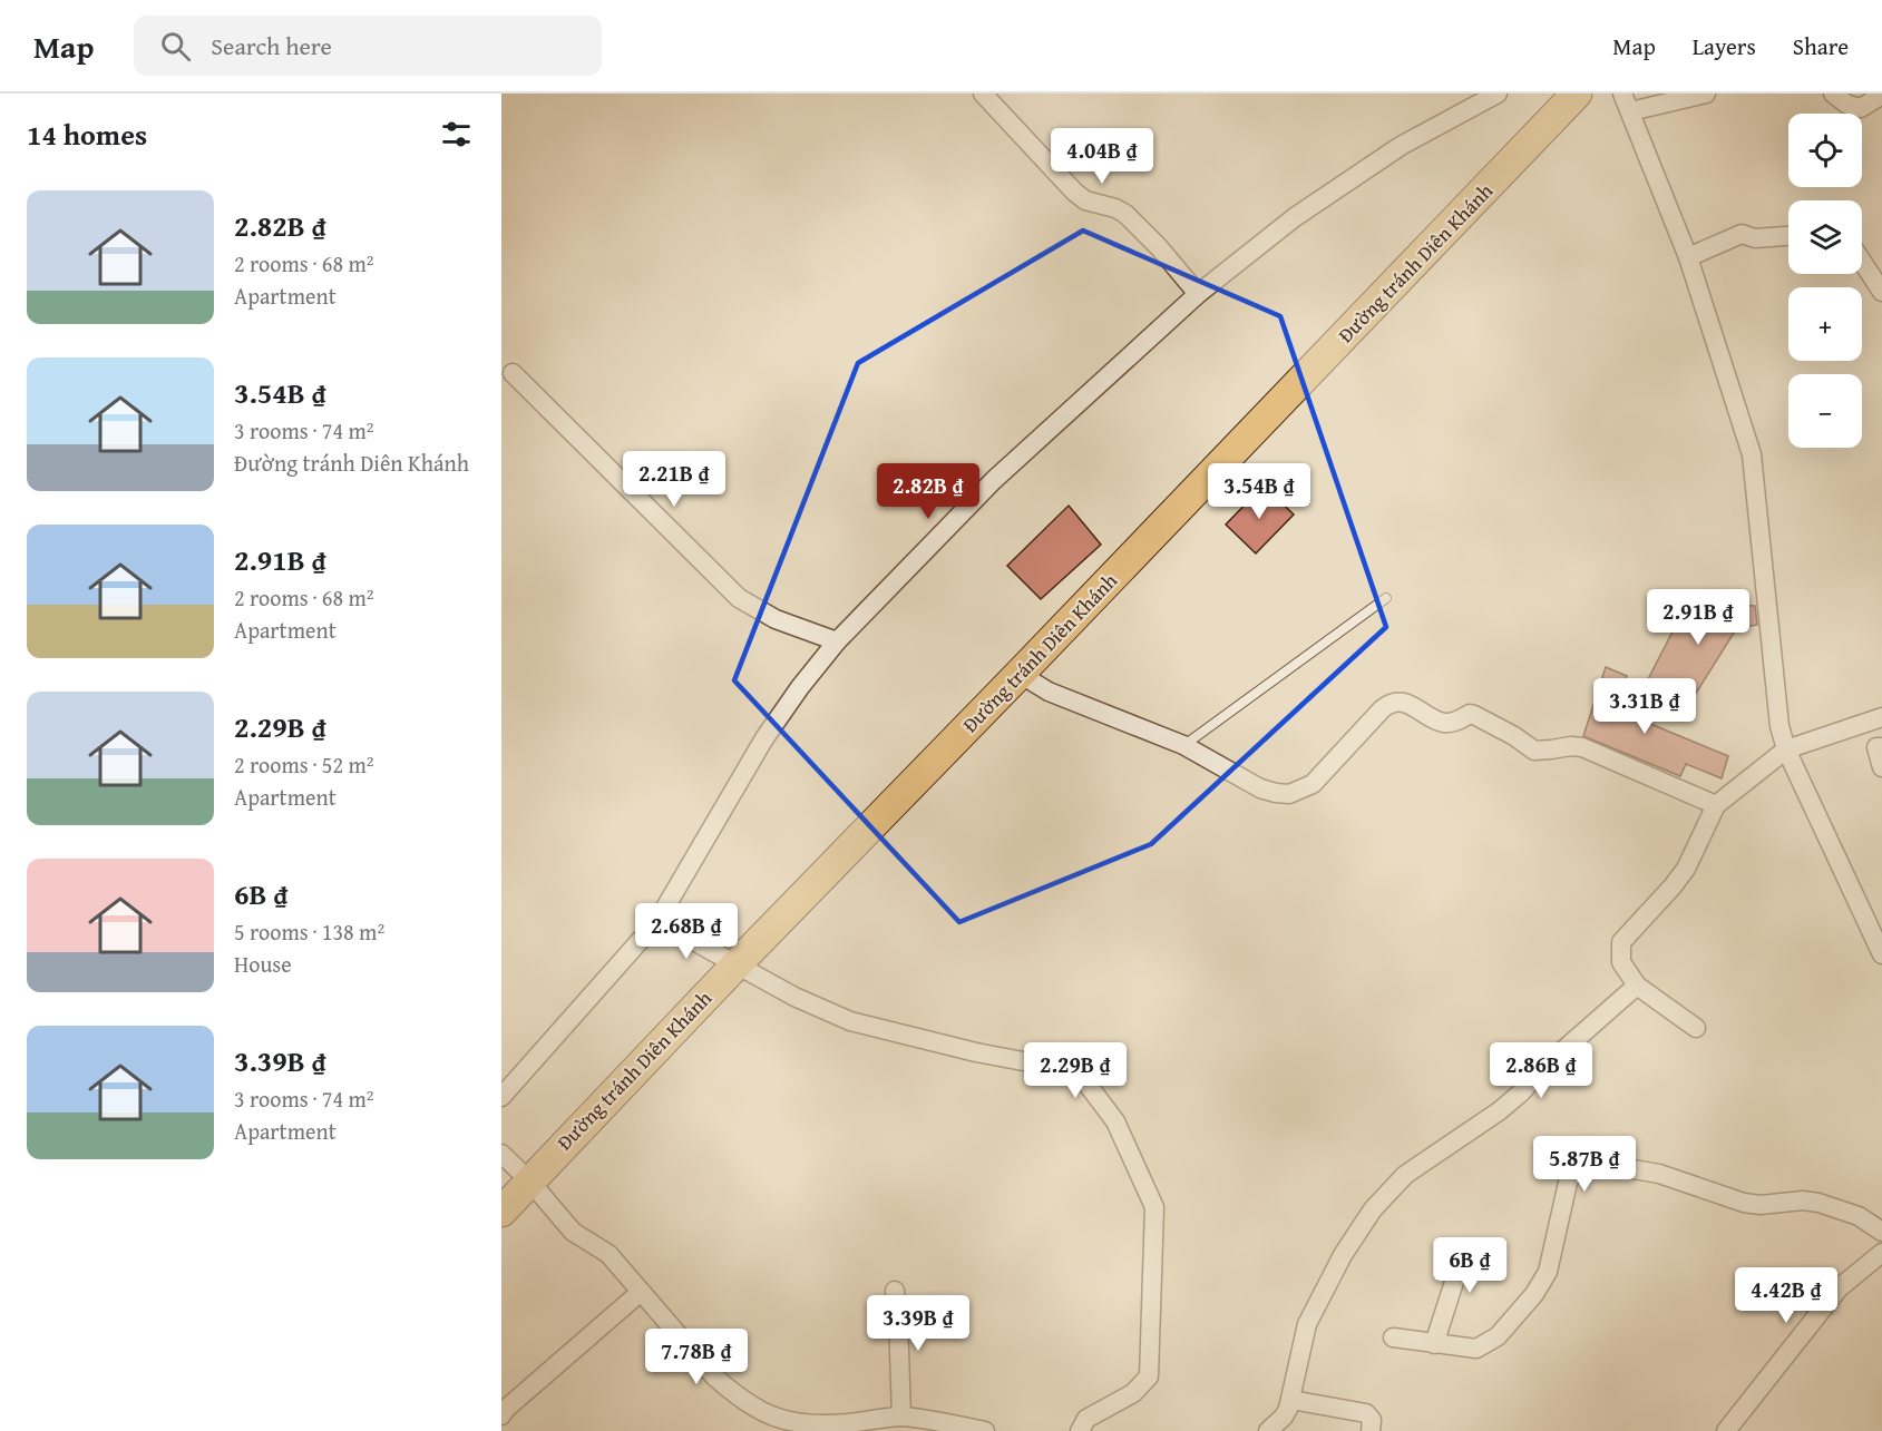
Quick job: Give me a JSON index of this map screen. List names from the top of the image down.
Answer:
{
  "streets": {
    "highway": ["Đường tránh Diên Khánh"]
  },
  "page": {
    "header": "Map",
    "search": "Search here",
    "nav": ["Map", "Layers", "Share"],
    "heading": "14 homes",
    "map_buttons": ["+", "−"],
    "price": [
      "4.04B ₫",
      "2.21B ₫",
      "2.82B ₫",
      "3.54B ₫",
      "2.91B ₫",
      "3.31B ₫",
      "2.68B ₫",
      "2.29B ₫",
      "2.86B ₫",
      "5.87B ₫",
      "6B ₫",
      "4.42B ₫",
      "3.39B ₫",
      "7.78B ₫"
    ],
    "list": [
      {
        "name": "2.82B ₫",
        "note": "2 rooms · 68 m² · Apartment"
      },
      {
        "name": "3.54B ₫",
        "note": "3 rooms · 74 m² · Đường tránh Diên Khánh"
      },
      {
        "name": "2.91B ₫",
        "note": "2 rooms · 68 m² · Apartment"
      },
      {
        "name": "2.29B ₫",
        "note": "2 rooms · 52 m² · Apartment"
      },
      {
        "name": "6B ₫",
        "note": "5 rooms · 138 m² · House"
      },
      {
        "name": "3.39B ₫",
        "note": "3 rooms · 74 m² · Apartment"
      }
    ]
  }
}
